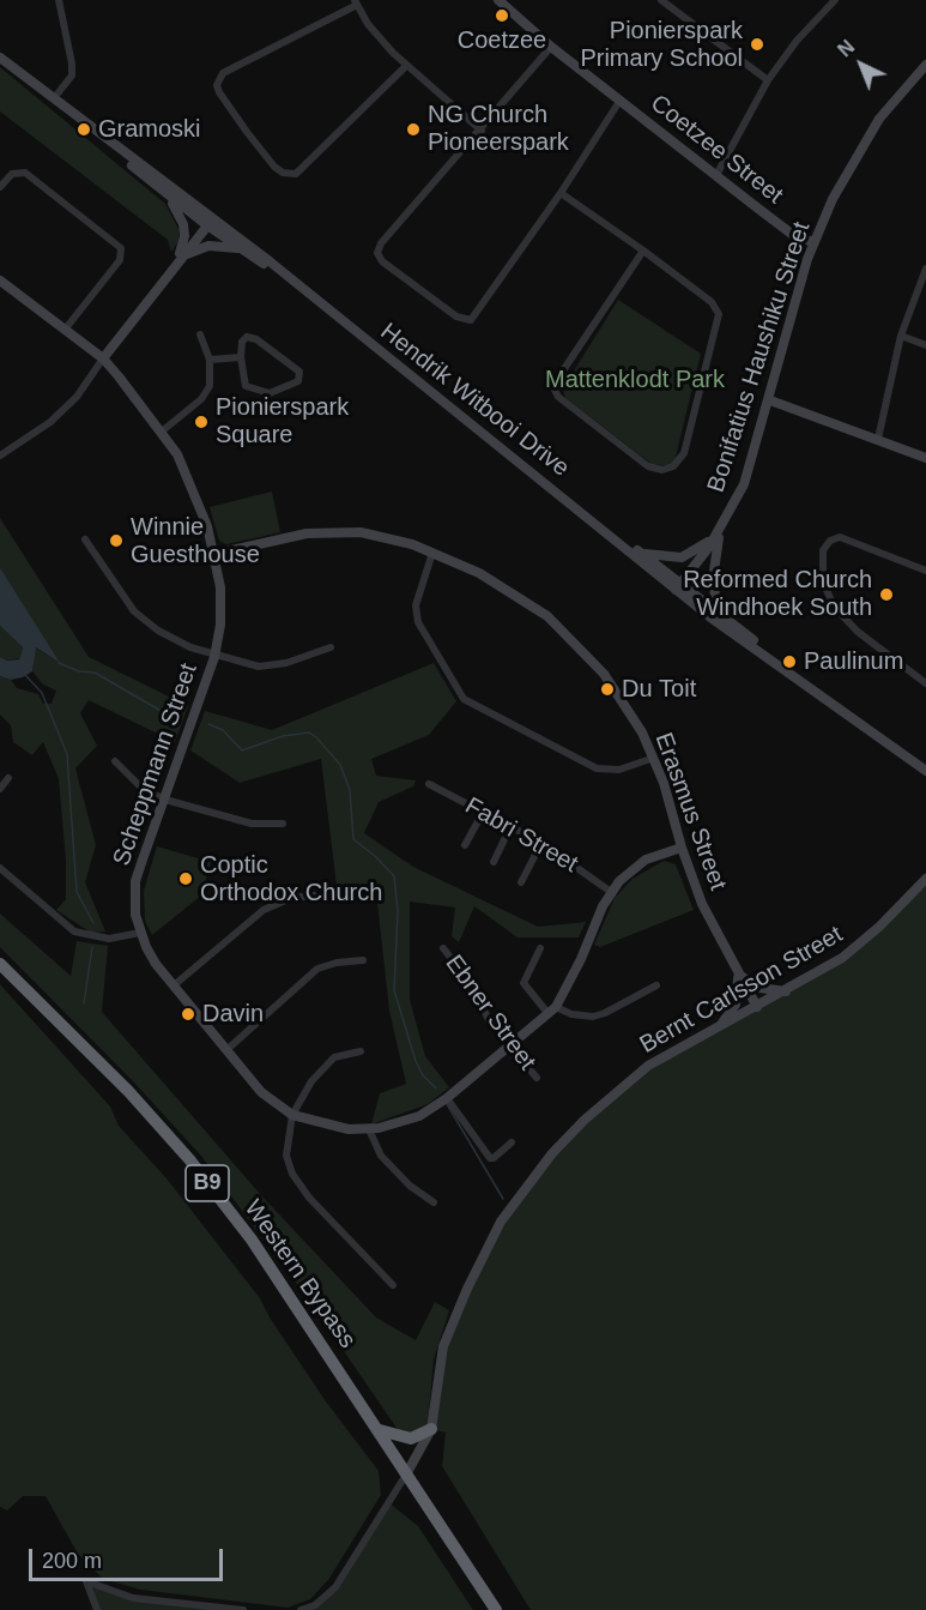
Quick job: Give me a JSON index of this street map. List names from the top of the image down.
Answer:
{
  "streets": {
    "highway": ["B9", "Western Bypass"],
    "street": [
      "Coetzee Street",
      "Bonifatius Haushiku Street",
      "Hendrik Witbooi Drive",
      "Scheppmann Street",
      "Erasmus Street",
      "Fabri Street",
      "Bernt Carlsson Street",
      "Ebner Street"
    ]
  },
  "crossings": [
    ["Coetzee Street", "Bonifatius Haushiku Street"],
    ["Bonifatius Haushiku Street", "Hendrik Witbooi Drive"],
    ["Scheppmann Street", "Erasmus Street"],
    ["Scheppmann Street", "Fabri Street"],
    ["Scheppmann Street", "Ebner Street"],
    ["Erasmus Street", "Bernt Carlsson Street"],
    ["Bernt Carlsson Street", "Western Bypass"]
  ],
  "parks": ["Mattenklodt Park"],
  "places": [
    "Coetzee",
    "Pionierspark Primary School",
    "Gramoski",
    "NG Church Pioneerspark",
    "Pionierspark Square",
    "Winnie Guesthouse",
    "Reformed Church Windhoek South",
    "Paulinum",
    "Du Toit",
    "Coptic Orthodox Church",
    "Davin"
  ],
  "scale_bar": "200 m",
  "north": "top left"
}
